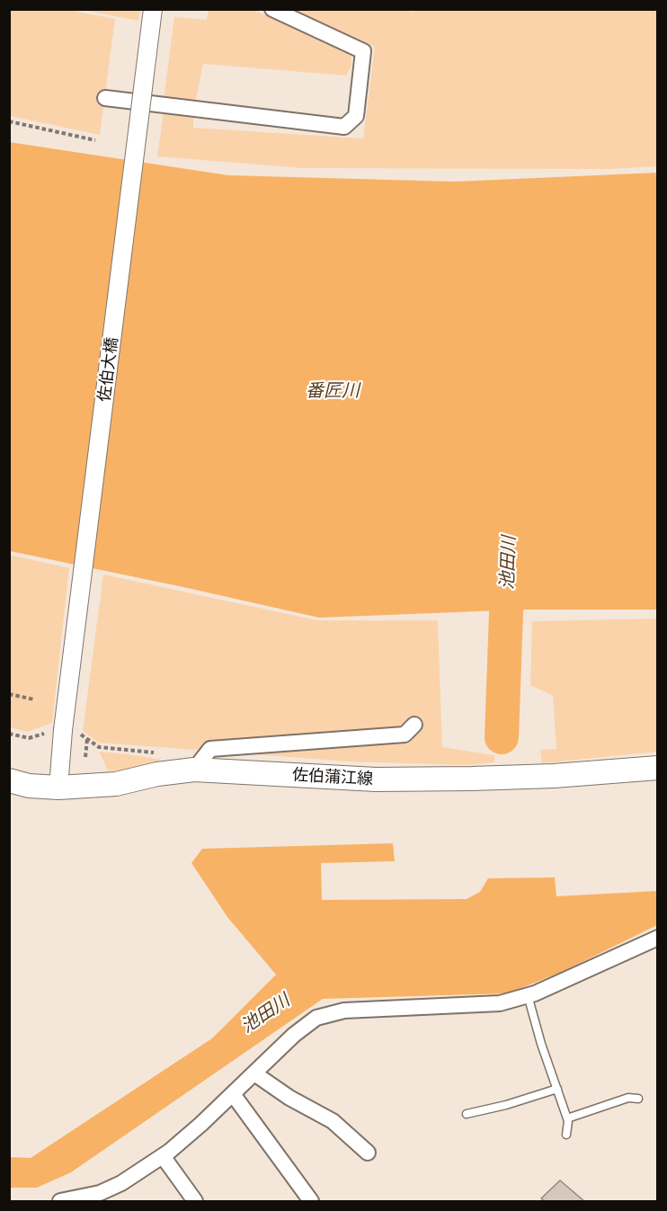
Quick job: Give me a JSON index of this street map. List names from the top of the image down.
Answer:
{
  "streets": {
    "main road": ["佐伯蒲江線"],
    "street": ["佐伯大橋"]
  },
  "crossings": [
    ["佐伯大橋", "佐伯蒲江線"]
  ],
  "water": ["番匠川", "池田川"]
}
